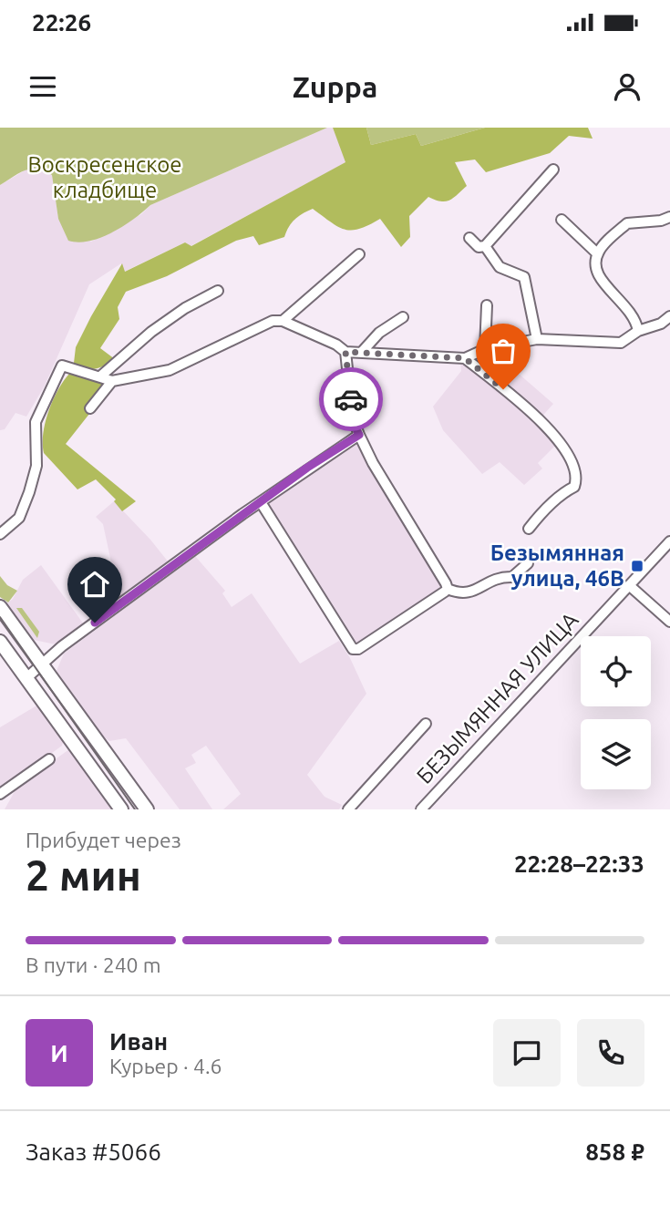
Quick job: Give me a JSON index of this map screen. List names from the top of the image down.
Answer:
{
  "streets": {
    "street": ["БЕЗЫМЯННАЯ УЛИЦА"]
  },
  "parks": ["Воскресенское кладбище"],
  "places": {
    "transit": ["Безымянная улица, 46В"]
  },
  "page": {
    "status": "22:26",
    "header": "Zuppa",
    "heading": ["2 мин", "Прибудет через", "22:28–22:33"],
    "panel": [
      "Иван",
      "Курьер · 4.6",
      "Заказ #5066",
      "858 ₽"
    ],
    "bar": "В пути · 240 m",
    "round": "И"
  }
}
